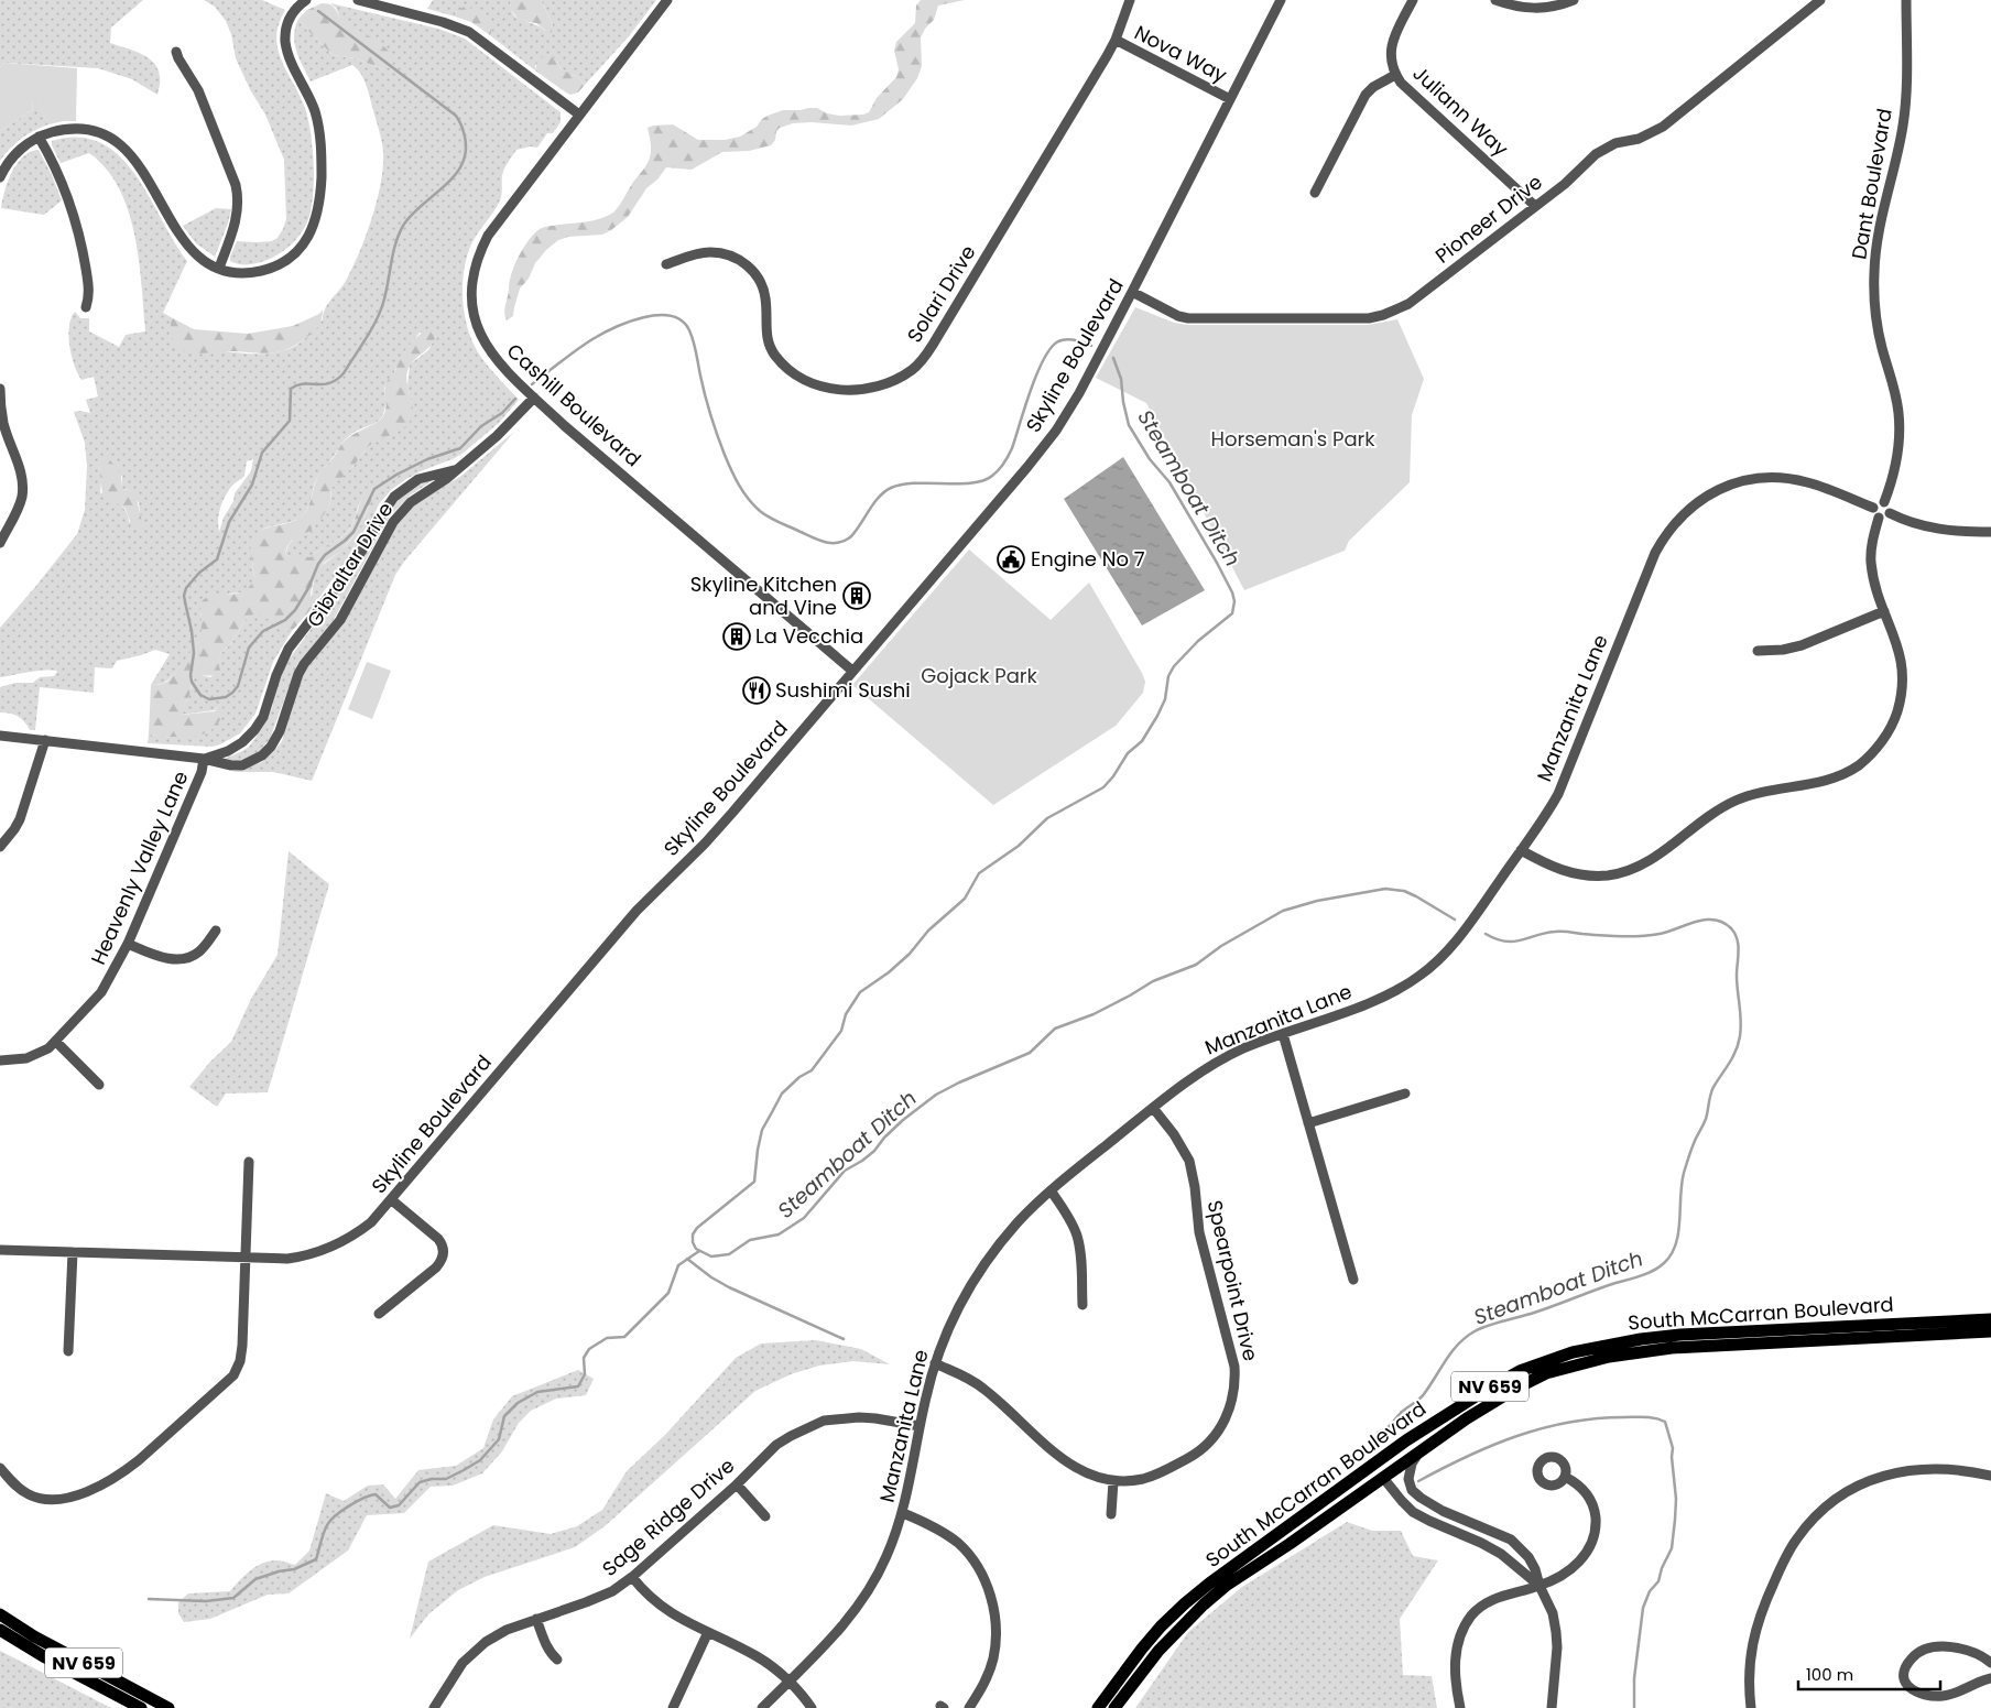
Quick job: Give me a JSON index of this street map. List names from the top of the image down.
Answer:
{
  "streets": {
    "main road": ["South McCarran Boulevard", "NV 659"],
    "street": [
      "Nova Way",
      "Juliann Way",
      "Dant Boulevard",
      "Pioneer Drive",
      "Solari Drive",
      "Skyline Boulevard",
      "Cashill Boulevard",
      "Gibraltar Drive",
      "Manzanita Lane",
      "Heavenly Valley Lane",
      "Spearpoint Drive",
      "Sage Ridge Drive"
    ]
  },
  "crossings": [
    ["Nova Way", "Solari Drive"],
    ["Nova Way", "Skyline Boulevard"],
    ["Juliann Way", "Pioneer Drive"],
    ["Dant Boulevard", "Manzanita Lane"],
    ["Pioneer Drive", "Skyline Boulevard"],
    ["Skyline Boulevard", "Cashill Boulevard"],
    ["Cashill Boulevard", "Gibraltar Drive"],
    ["Gibraltar Drive", "Heavenly Valley Lane"],
    ["Manzanita Lane", "Spearpoint Drive"],
    ["Manzanita Lane", "Sage Ridge Drive"]
  ],
  "water": ["Steamboat Ditch"],
  "parks": ["Horseman's Park", "Gojack Park"],
  "places": {
    "public building": ["Engine No 7"],
    "building": ["Skyline Kitchen and Vine", "La Vecchia"],
    "restaurant": ["Sushimi Sushi"]
  },
  "scale_bar": "100 m"
}
